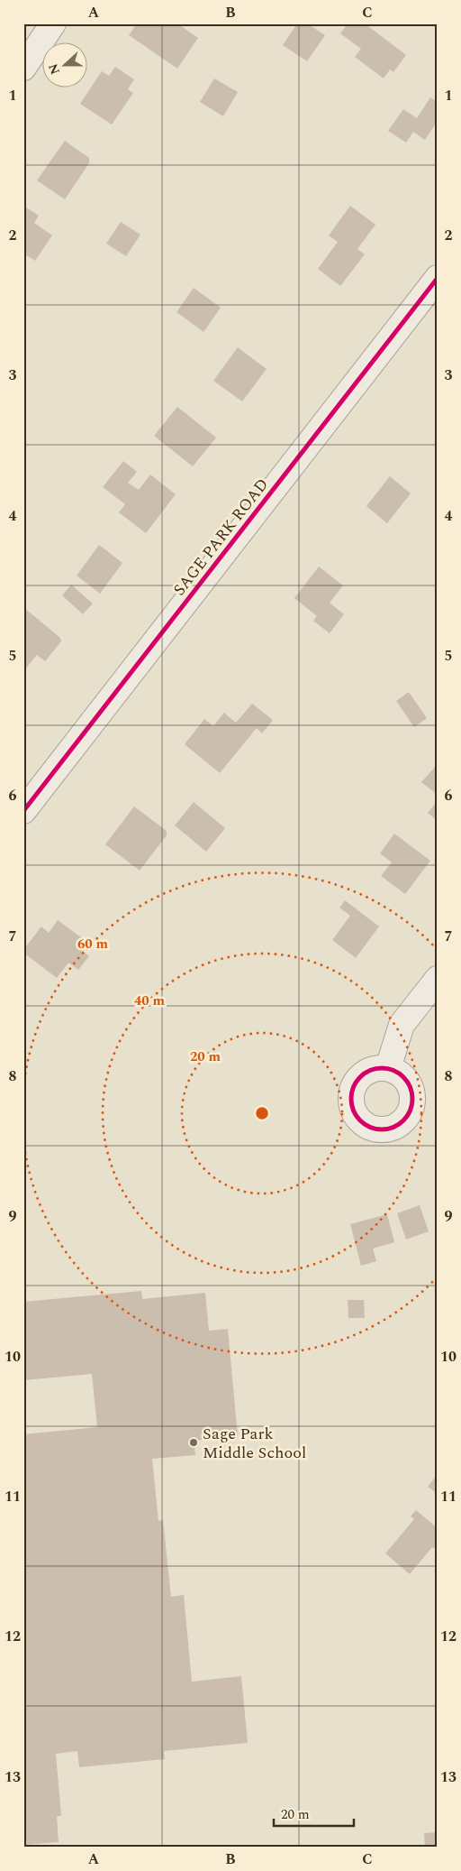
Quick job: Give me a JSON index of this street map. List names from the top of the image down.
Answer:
{
  "streets": {
    "street": ["SAGE PARK ROAD"]
  },
  "places": ["Sage Park Middle School"],
  "scale_bar": "20 m",
  "north": "left",
  "grid": {
    "columns": ["A", "B", "C"],
    "rows": [
      "1",
      "2",
      "3",
      "4",
      "5",
      "6",
      "7",
      "8",
      "9",
      "10",
      "11",
      "12",
      "13"
    ]
  },
  "rings": ["60 m", "40 m", "20 m"]
}
